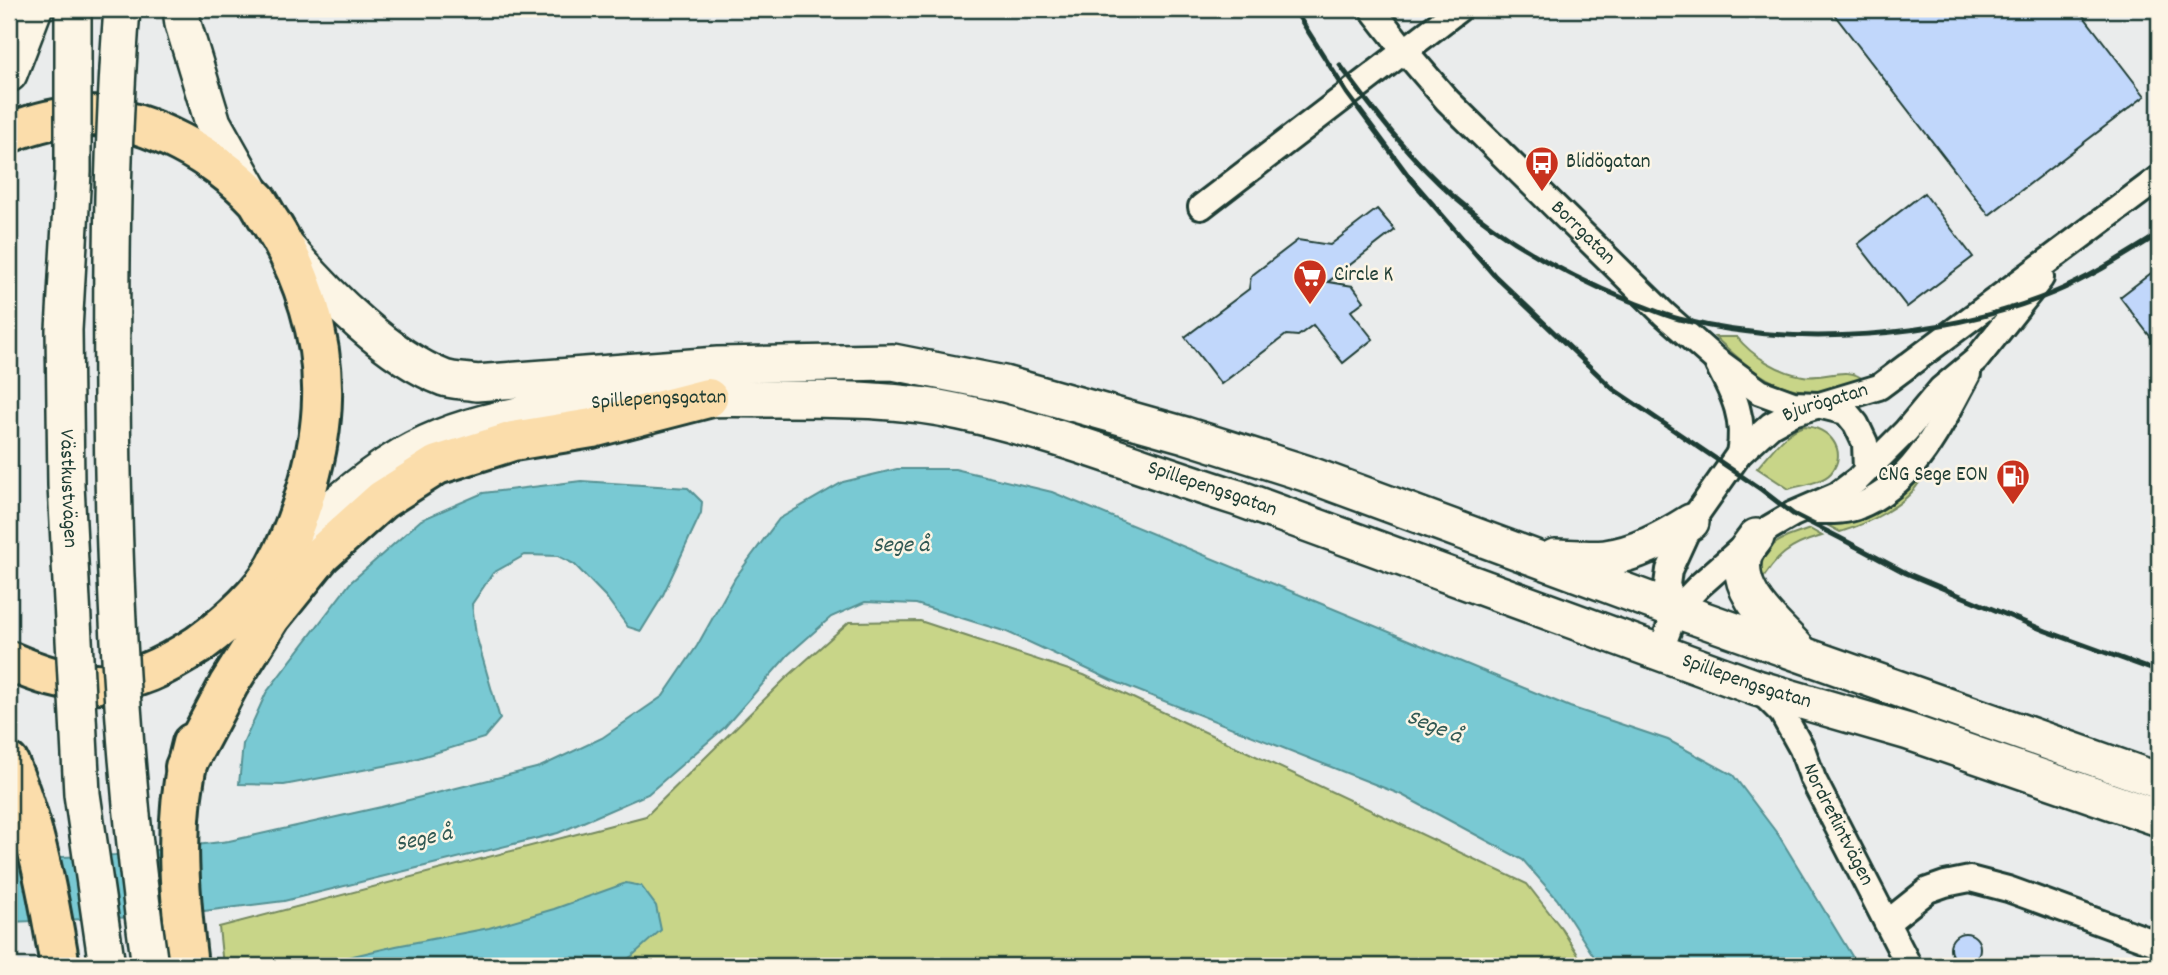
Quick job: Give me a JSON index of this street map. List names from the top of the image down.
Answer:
{
  "streets": {
    "street": [
      "Borrgatan",
      "Spillepengsgatan",
      "Bjurögatan",
      "Västkustvägen",
      "Nordreflintvägen"
    ]
  },
  "crossings": [
    ["Borrgatan", "Bjurögatan"],
    ["Spillepengsgatan", "Bjurögatan"],
    ["Spillepengsgatan", "Nordreflintvägen"]
  ],
  "water": ["Sege å"],
  "places": {
    "bus stop": ["Blidögatan"],
    "supermarket": ["Circle K"],
    "fuel station": ["CNG Sege EON"]
  }
}
